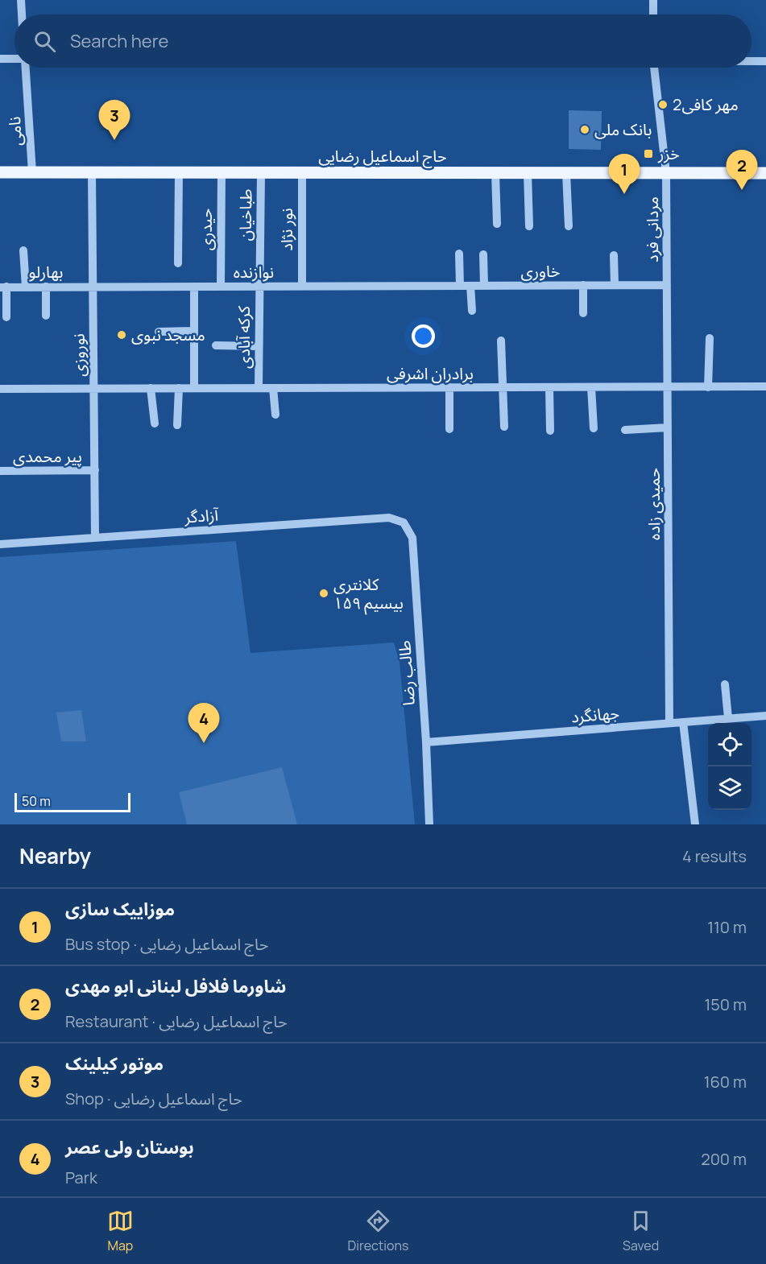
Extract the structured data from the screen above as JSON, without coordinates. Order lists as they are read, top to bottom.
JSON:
{
  "streets": {
    "main road": ["حاج اسماعیل رضایی"],
    "street": [
      "نامی",
      "طباخیان",
      "حیدری",
      "نور نژاد",
      "مردانی فرد",
      "خاوری",
      "بهارلو",
      "نوازنده",
      "کرکه آبادی",
      "نوروزی",
      "برادران اشرفی",
      "پیر محمدی",
      "حمیدی زاده",
      "آزادگر",
      "طالب رضا",
      "جهانگرد"
    ]
  },
  "crossings": [
    ["نامی", "حاج اسماعیل رضایی"],
    ["حاج اسماعیل رضایی", "طباخیان"],
    ["حاج اسماعیل رضایی", "حیدری"],
    ["حاج اسماعیل رضایی", "نور نژاد"],
    ["حاج اسماعیل رضایی", "مردانی فرد"],
    ["حاج اسماعیل رضایی", "نوروزی"],
    ["طباخیان", "نوازنده"],
    ["طباخیان", "کرکه آبادی"],
    ["حیدری", "نوازنده"],
    ["نور نژاد", "نوازنده"],
    ["مردانی فرد", "خاوری"],
    ["مردانی فرد", "حمیدی زاده"],
    ["خاوری", "نوازنده"],
    ["خاوری", "حمیدی زاده"],
    ["بهارلو", "نوازنده"],
    ["بهارلو", "نوروزی"],
    ["نوازنده", "کرکه آبادی"],
    ["نوازنده", "نوروزی"],
    ["کرکه آبادی", "برادران اشرفی"],
    ["نوروزی", "برادران اشرفی"],
    ["نوروزی", "پیر محمدی"],
    ["نوروزی", "آزادگر"],
    ["برادران اشرفی", "حمیدی زاده"],
    ["حمیدی زاده", "جهانگرد"],
    ["آزادگر", "طالب رضا"],
    ["طالب رضا", "جهانگرد"]
  ],
  "places": {
    "other": [
      "2مهر کافی",
      "بانک ملی",
      "مسجد نبوی",
      "کلانتری ۱۵۹ بیسیم"
    ],
    "transit": ["خزر"]
  },
  "scale_bar": "50 m",
  "page": {
    "search": "Search here",
    "pins": [
      "3",
      "2",
      "1",
      "4"
    ],
    "scale": "50 m",
    "heading": ["Nearby", "4 results"],
    "list": [
      {
        "mark": "1",
        "name": "موزاییک سازی",
        "note": "Bus stop · حاج اسماعیل رضایی",
        "value": "110 m"
      },
      {
        "mark": "2",
        "name": "شاورما فلافل لبنانی ابو مهدی",
        "note": "Restaurant · حاج اسماعیل رضایی",
        "value": "150 m"
      },
      {
        "mark": "3",
        "name": "موتور کیلینک",
        "note": "Shop · حاج اسماعیل رضایی",
        "value": "160 m"
      },
      {
        "mark": "4",
        "name": "بوستان ولی عصر",
        "note": "Park",
        "value": "200 m"
      }
    ],
    "nav": ["Map", "Directions", "Saved"]
  }
}
